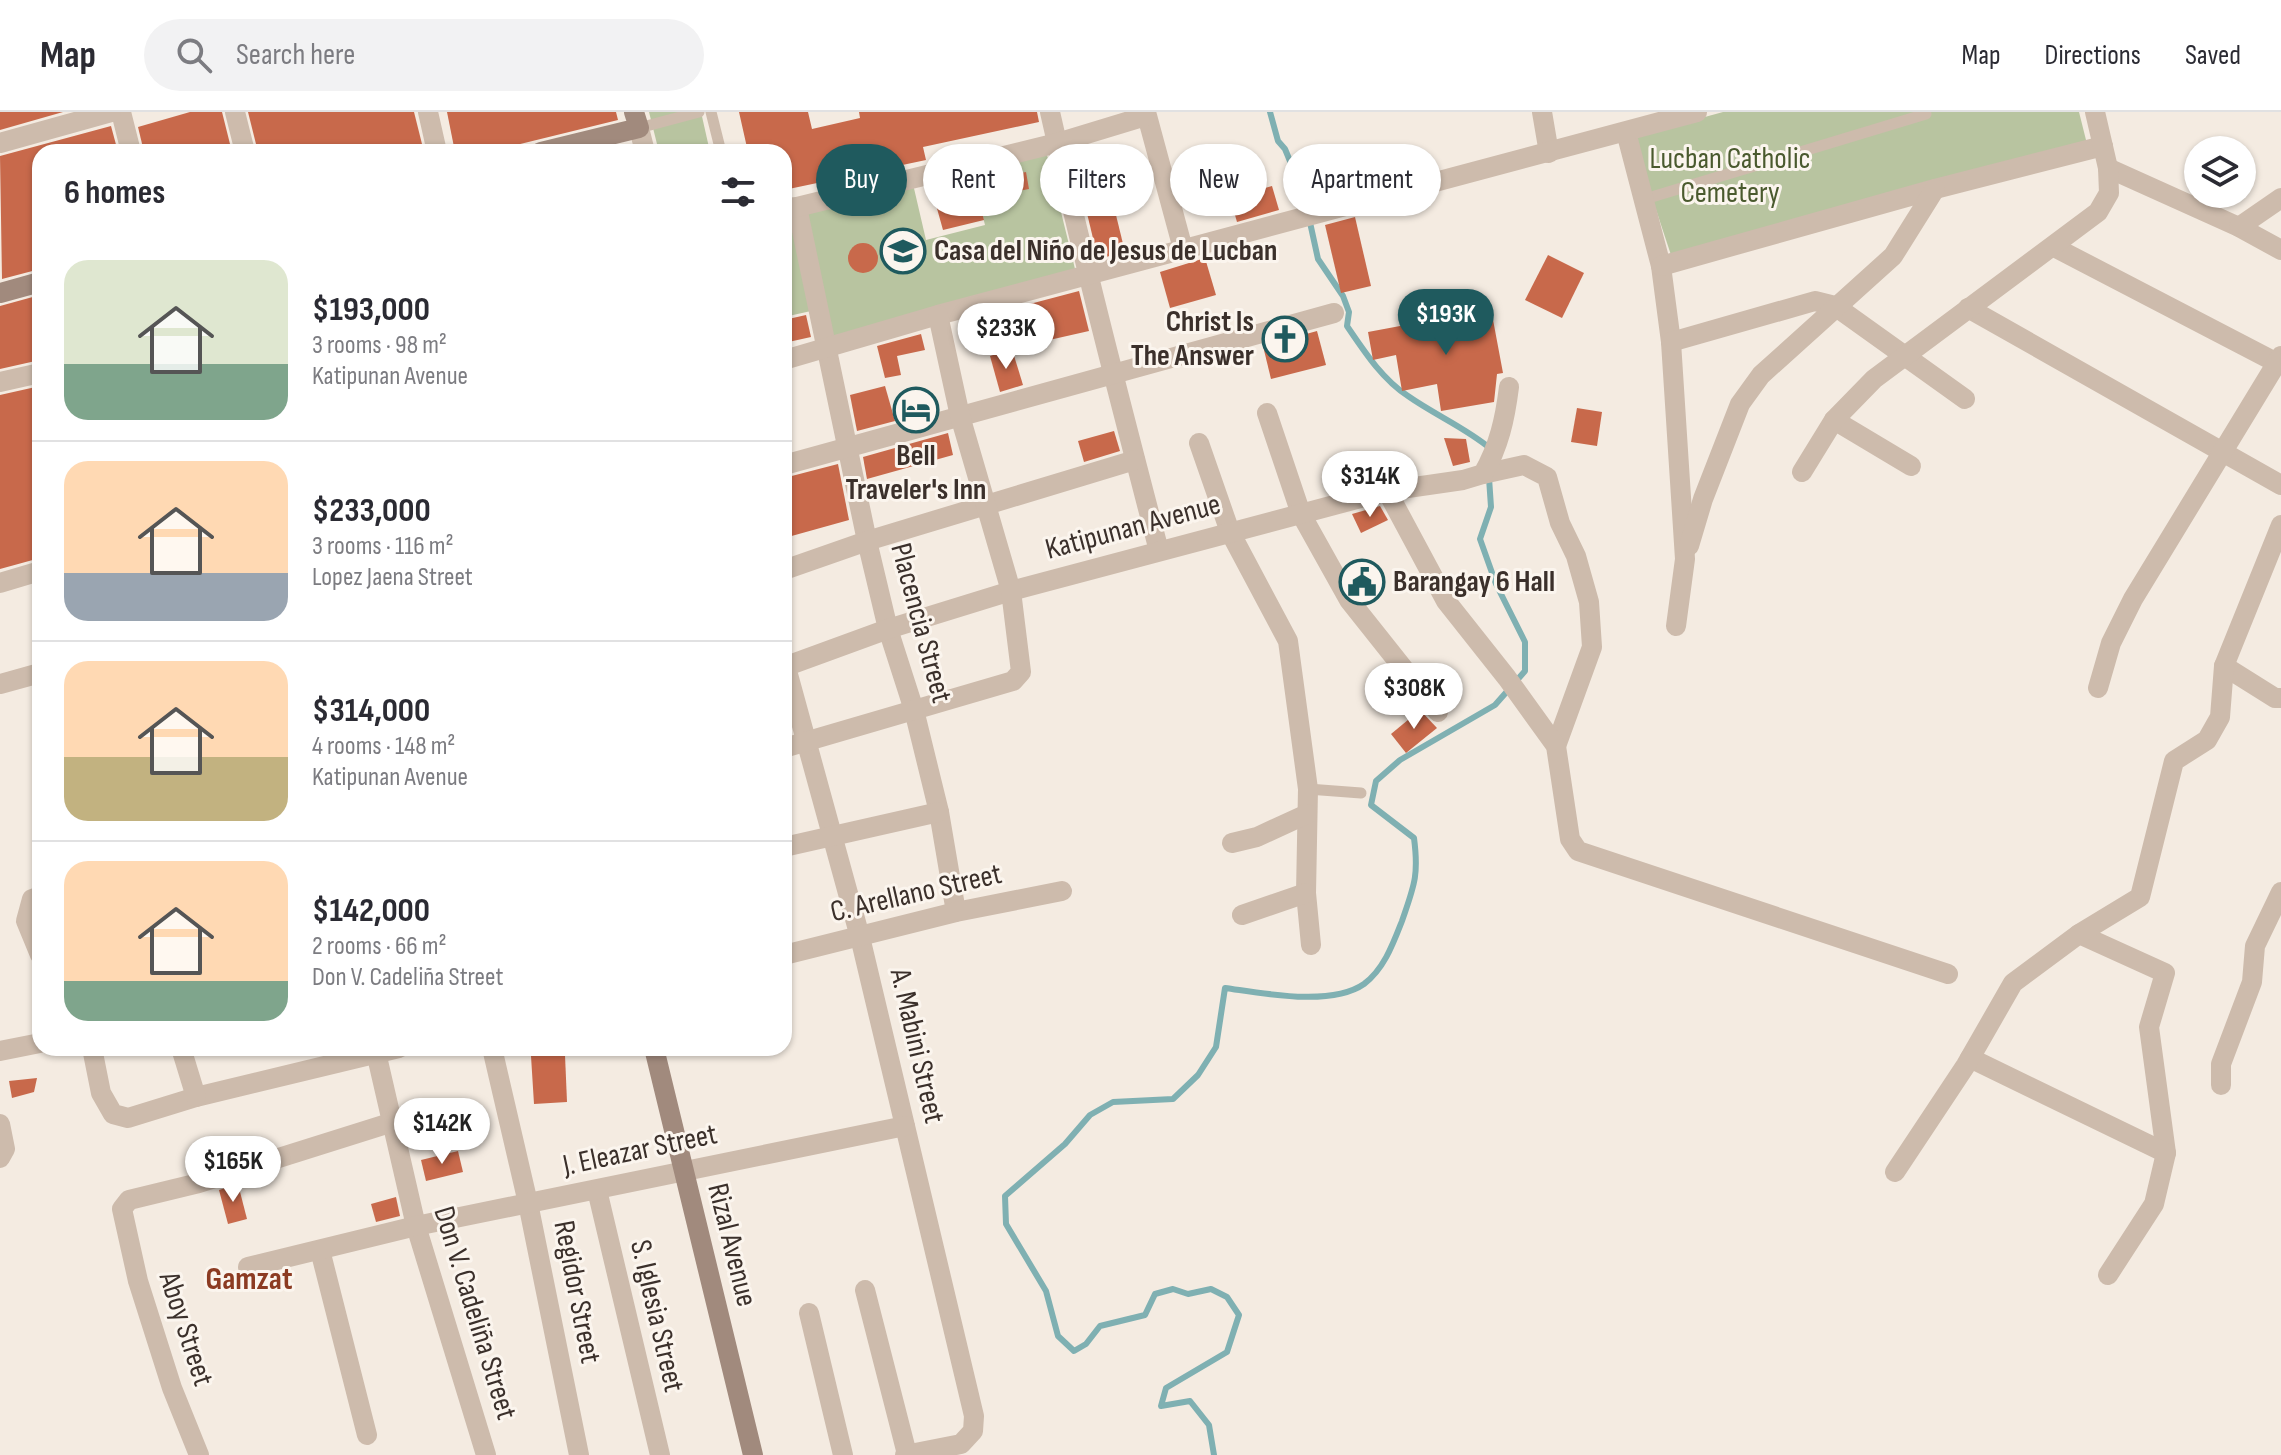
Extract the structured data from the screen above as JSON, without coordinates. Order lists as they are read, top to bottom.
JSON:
{
  "streets": {
    "main road": ["Rizal Avenue"],
    "street": [
      "Katipunan Avenue",
      "Placencia Street",
      "C. Arellano Street",
      "A. Mabini Street",
      "J. Eleazar Street",
      "Regidor Street",
      "Don V. Cadeliña Street",
      "S. Iglesia Street",
      "Aboy Street"
    ]
  },
  "crossings": [
    ["Katipunan Avenue", "Placencia Street"],
    ["Placencia Street", "C. Arellano Street"],
    ["C. Arellano Street", "A. Mabini Street"],
    ["A. Mabini Street", "J. Eleazar Street"],
    ["J. Eleazar Street", "Rizal Avenue"],
    ["J. Eleazar Street", "Regidor Street"],
    ["J. Eleazar Street", "Don V. Cadeliña Street"],
    ["J. Eleazar Street", "S. Iglesia Street"],
    ["Don V. Cadeliña Street", "Aboy Street"]
  ],
  "districts": ["Gamzat"],
  "parks": ["Lucban Catholic Cemetery"],
  "places": {
    "school or university": ["Casa del Niño de Jesus de Lucban"],
    "church": ["Christ Is The Answer"],
    "hotel": ["Bell Traveler's Inn"],
    "public building": ["Barangay 6 Hall"]
  },
  "page": {
    "header": "Map",
    "search": "Search here",
    "nav": ["Map", "Directions", "Saved"],
    "chip": [
      "Buy",
      "Rent",
      "Filters",
      "New",
      "Apartment"
    ],
    "heading": "6 homes",
    "list": [
      {
        "name": "$193,000",
        "note": "3 rooms · 98 m² · Katipunan Avenue"
      },
      {
        "name": "$233,000",
        "note": "3 rooms · 116 m² · Lopez Jaena Street"
      },
      {
        "name": "$314,000",
        "note": "4 rooms · 148 m² · Katipunan Avenue"
      },
      {
        "name": "$142,000",
        "note": "2 rooms · 66 m² · Don V. Cadeliña Street"
      }
    ],
    "price": [
      "$193K",
      "$233K",
      "$314K",
      "$308K",
      "$142K",
      "$165K"
    ]
  }
}
